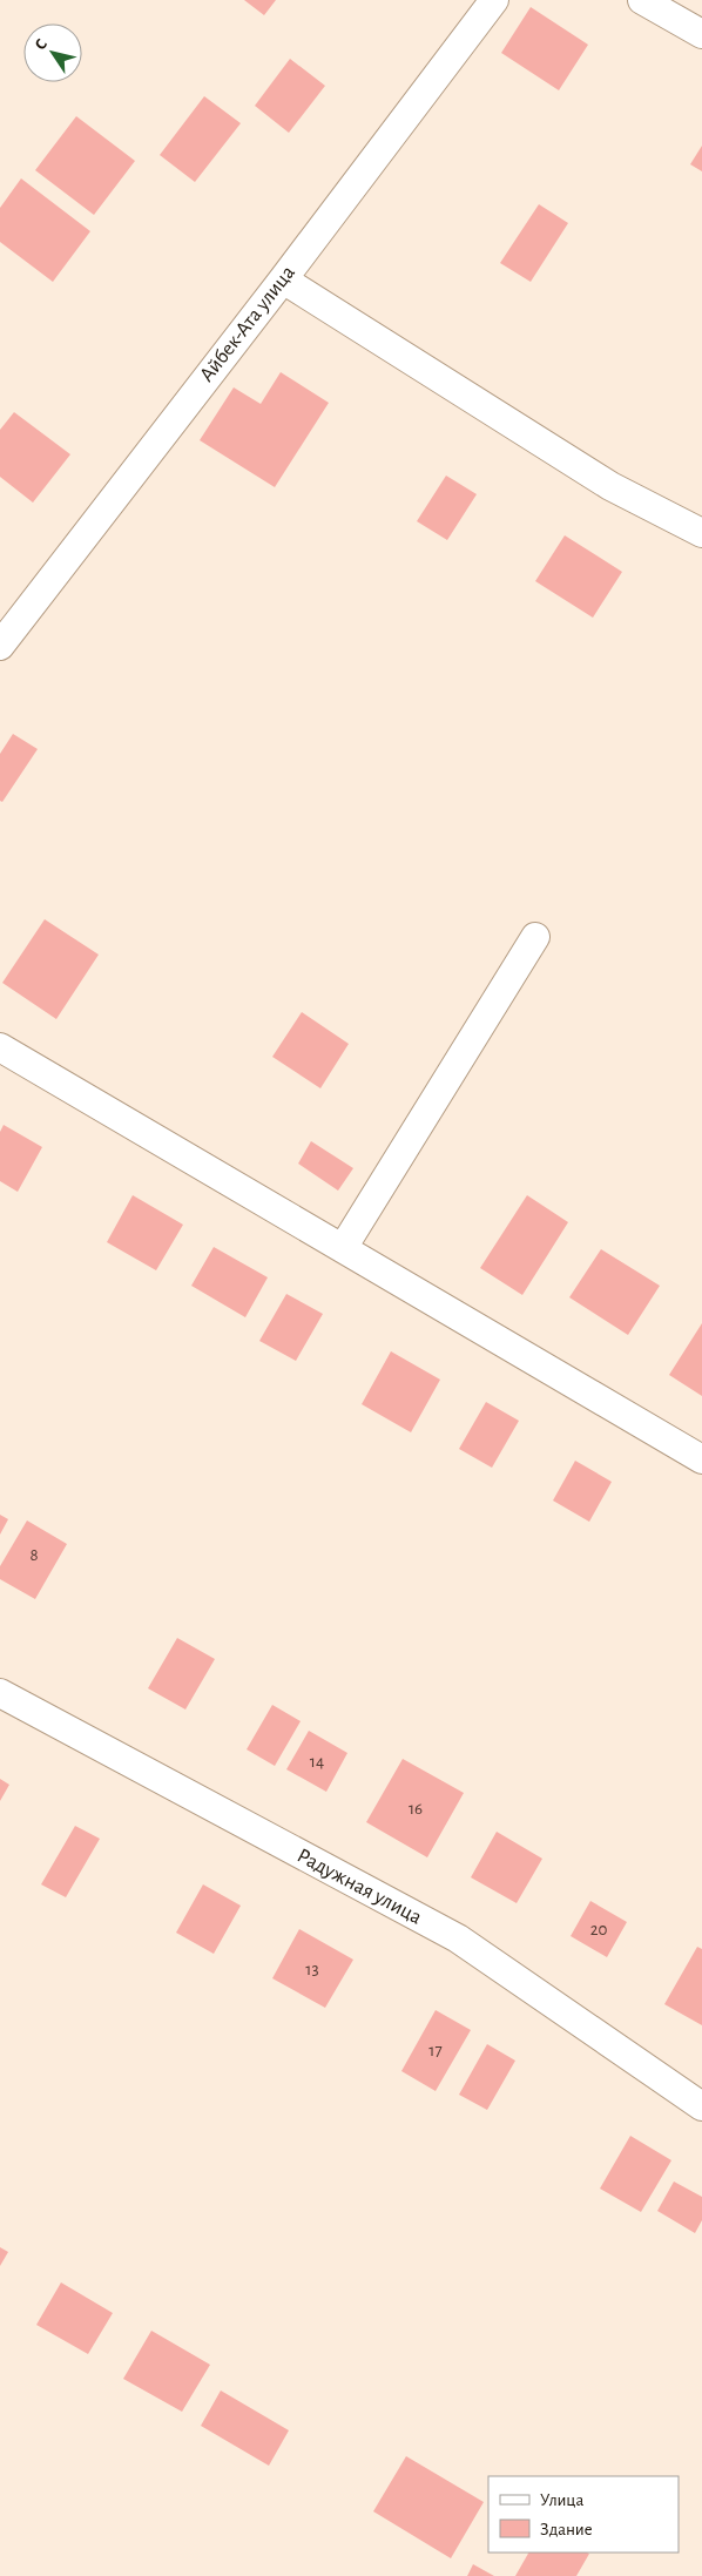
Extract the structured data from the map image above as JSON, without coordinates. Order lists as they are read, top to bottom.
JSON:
{
  "streets": {
    "street": ["Айбек-Ата улица", "Радужная улица"]
  },
  "house_numbers": [
    "8",
    "14",
    "16",
    "20",
    "13",
    "17"
  ],
  "legend": ["Улица", "Здание"],
  "north": "top left"
}
